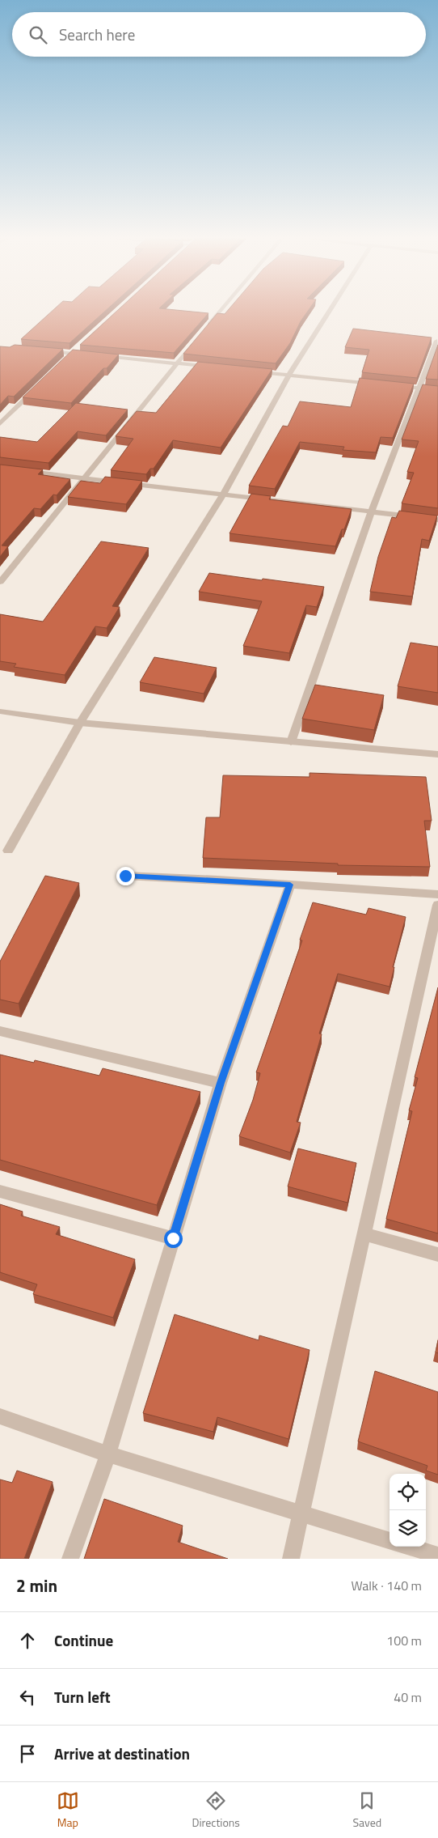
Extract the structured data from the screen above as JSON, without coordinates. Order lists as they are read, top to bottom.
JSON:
{
  "page": {
    "search": "Search here",
    "heading": ["2 min", "Walk · 140 m"],
    "list": [
      ["Continue", "100 m"],
      ["Turn left", "40 m"],
      "Arrive at destination"
    ],
    "nav": ["Map", "Directions", "Saved"]
  }
}
